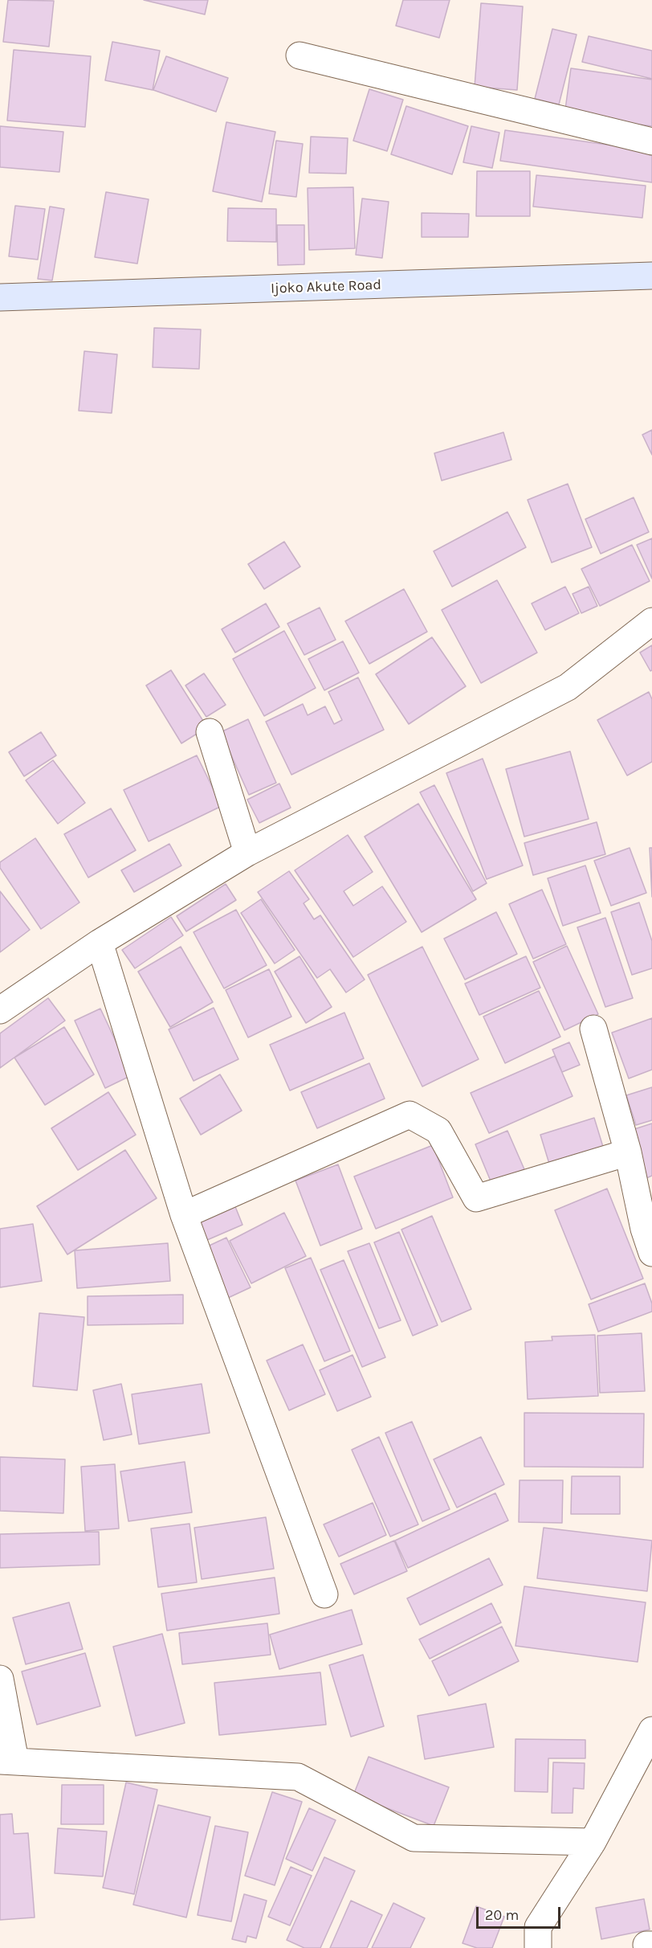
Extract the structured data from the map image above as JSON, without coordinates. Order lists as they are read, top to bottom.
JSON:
{
  "streets": {
    "main road": ["Ijoko Akute Road"]
  },
  "scale_bar": "20 m"
}
